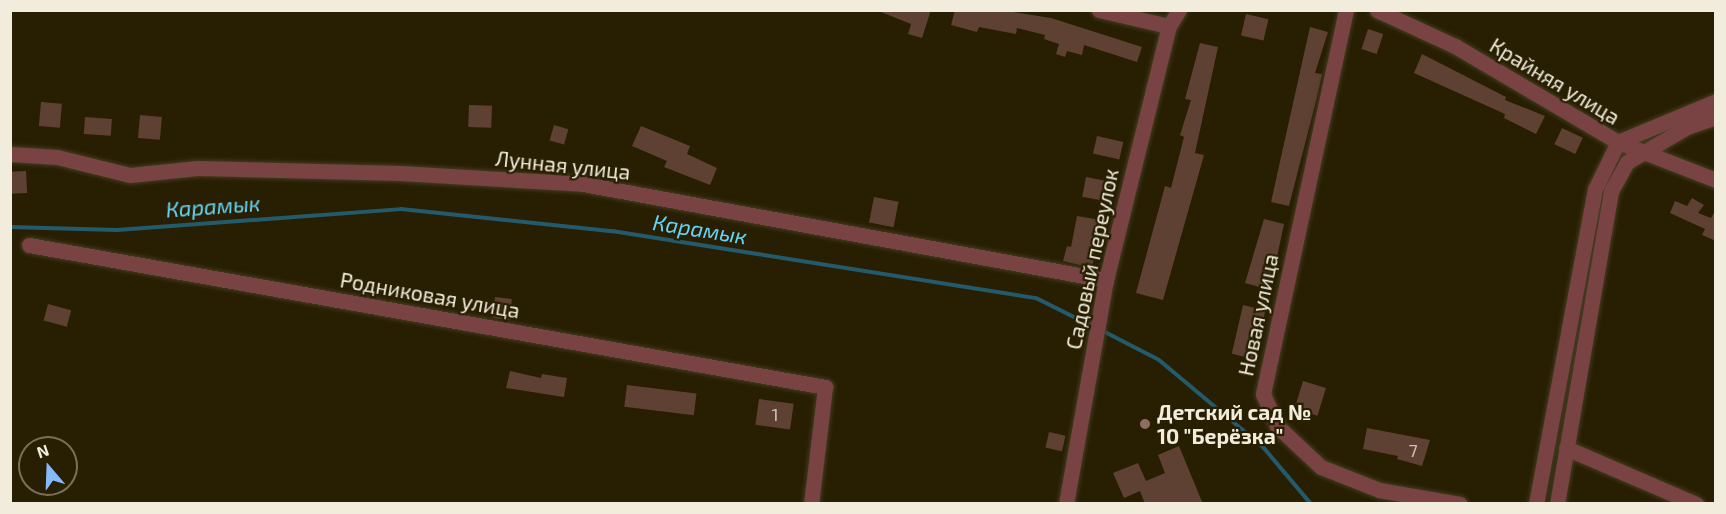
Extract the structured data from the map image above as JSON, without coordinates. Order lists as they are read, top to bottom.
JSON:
{
  "streets": {
    "street": [
      "Крайняя улица",
      "Лунная улица",
      "Садовый переулок",
      "Родниковая улица",
      "Новая улица"
    ]
  },
  "crossings": [
    ["Лунная улица", "Садовый переулок"]
  ],
  "water": ["Карамык"],
  "places": ["Детский сад № 10 \"Берёзка\""],
  "house_numbers": ["1", "7"],
  "north": "top"
}
